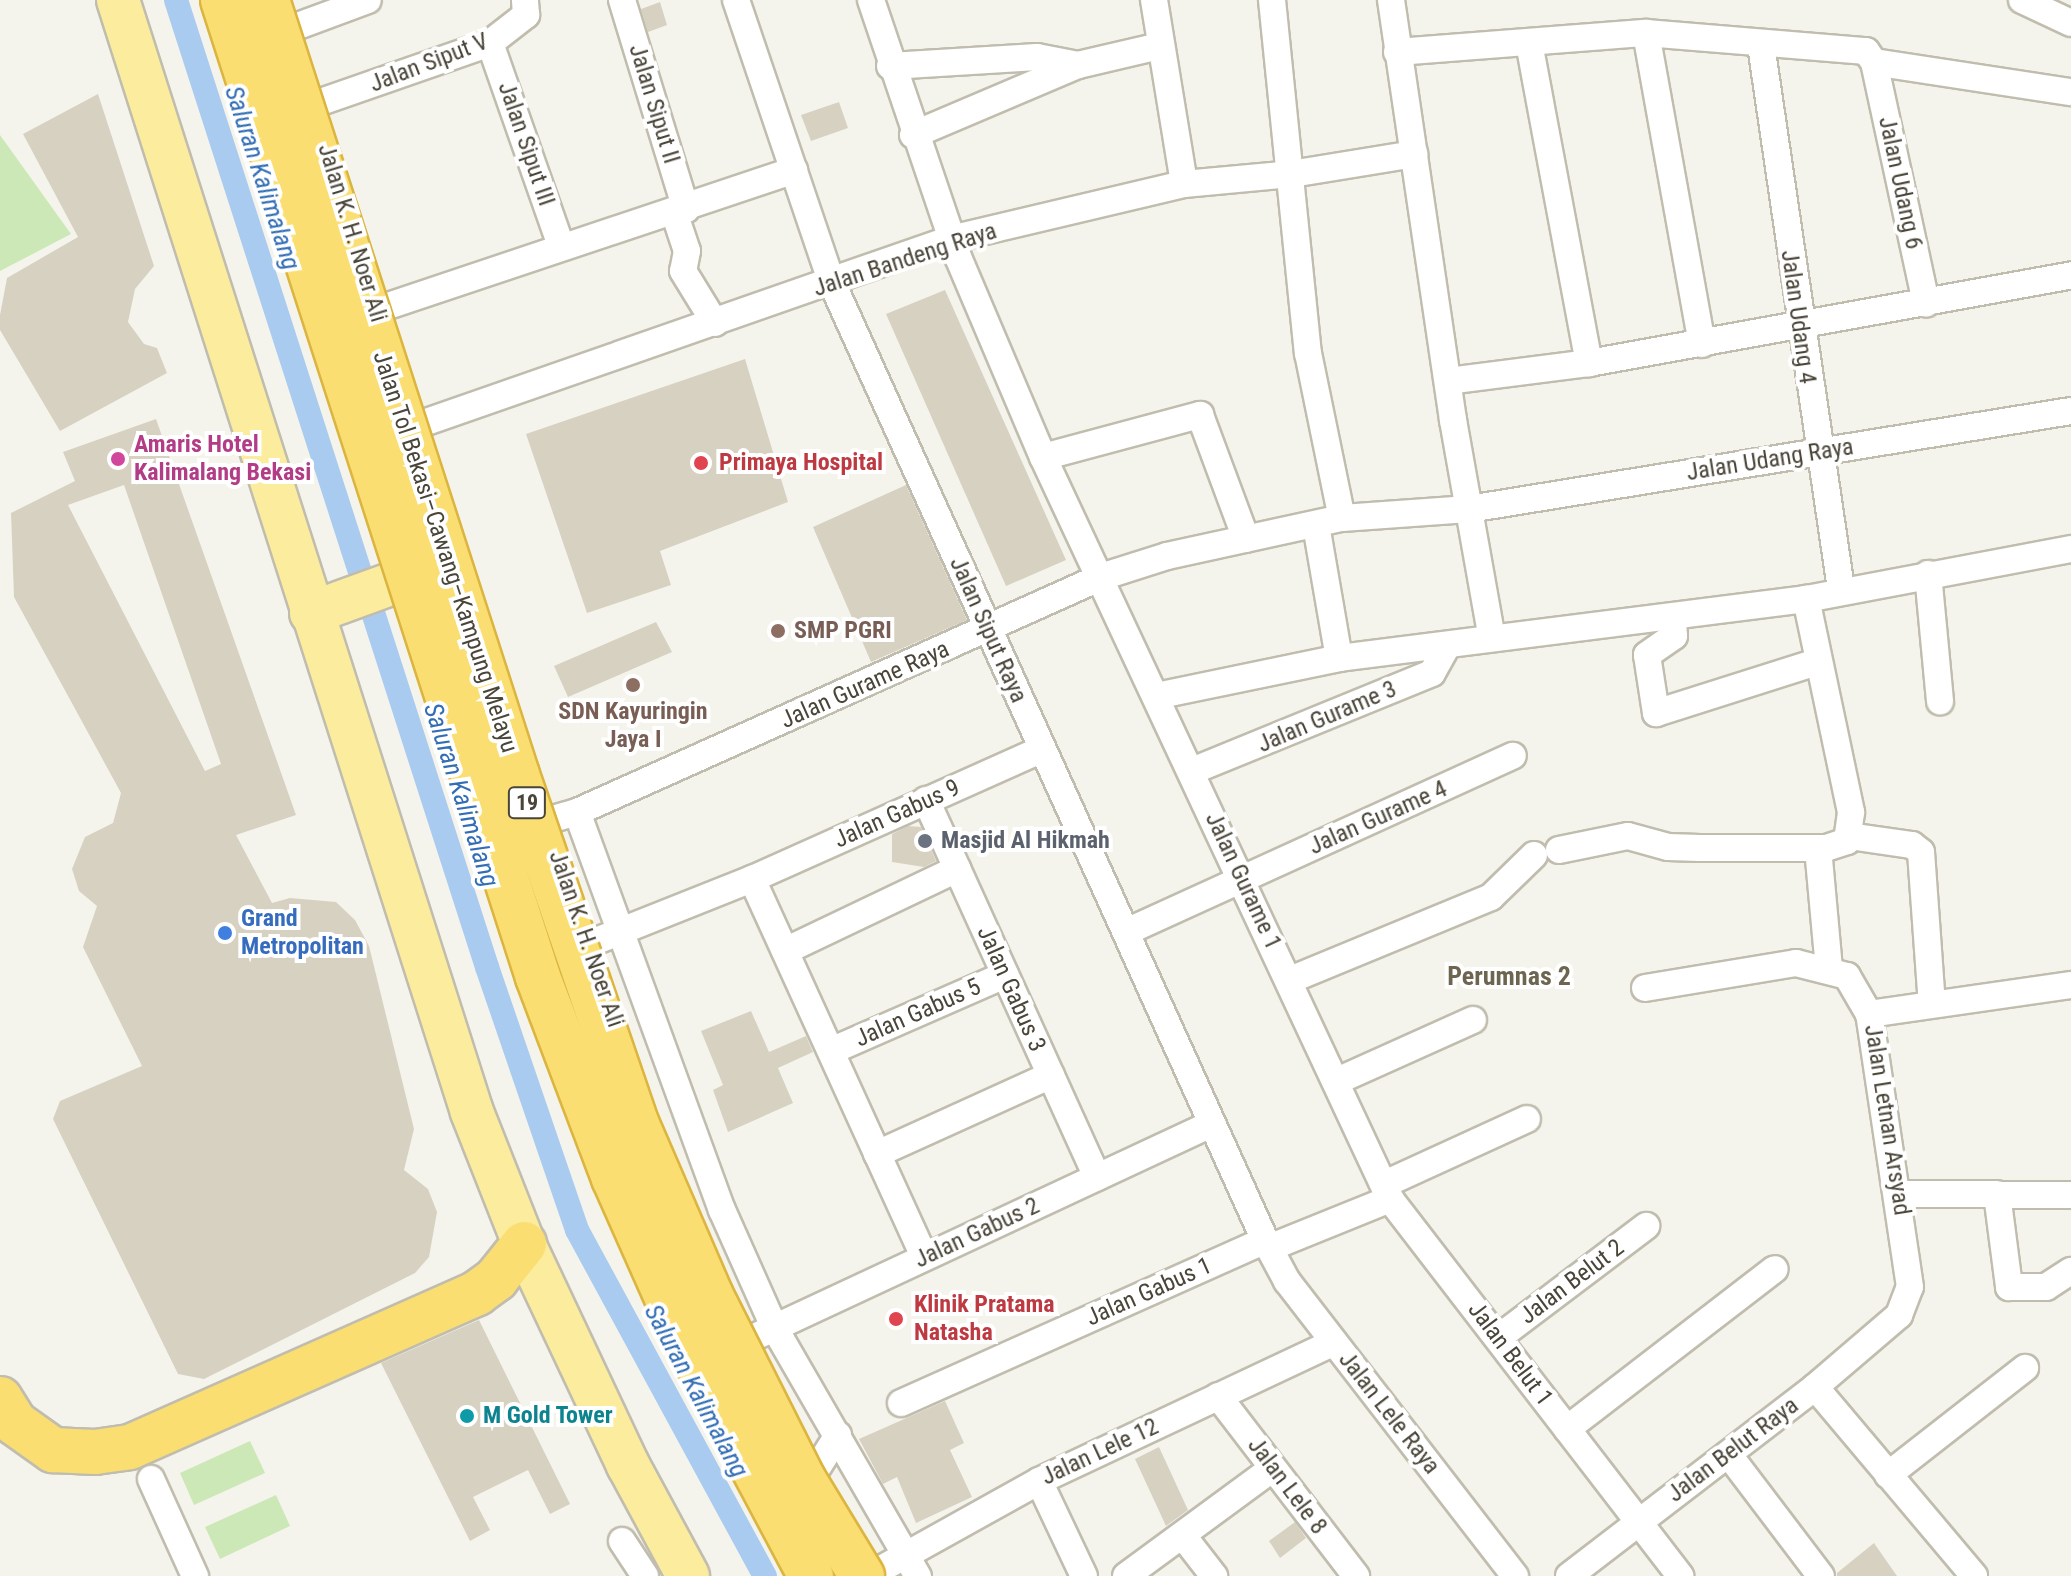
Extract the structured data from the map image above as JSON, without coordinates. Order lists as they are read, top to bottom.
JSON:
{
  "streets": {
    "highway": ["Jalan Tol Bekasi–Cawang–Kampung Melayu", "19"],
    "main road": ["Jalan K. H. Noer Ali"],
    "street": [
      "Jalan Siput V",
      "Jalan Siput II",
      "Jalan Siput III",
      "Jalan Udang 6",
      "Jalan Bandeng Raya",
      "Jalan Udang 4",
      "Jalan Udang Raya",
      "Jalan Siput Raya",
      "Jalan Gurame Raya",
      "Jalan Gurame 3",
      "Jalan Gabus 9",
      "Jalan Gurame 4",
      "Jalan Gurame 1",
      "Jalan Gabus 3",
      "Jalan Gabus 5",
      "Jalan Letnan Arsyad",
      "Jalan Gabus 2",
      "Jalan Belut 2",
      "Jalan Gabus 1",
      "Jalan Belut 1",
      "Jalan Lele Raya",
      "Jalan Belut Raya",
      "Jalan Lele 12",
      "Jalan Lele 8"
    ]
  },
  "crossings": [
    ["Jalan Siput V", "Jalan Siput III"],
    ["Jalan Siput V", "Jalan K. H. Noer Ali"],
    ["Jalan Siput II", "Jalan Bandeng Raya"],
    ["Jalan K. H. Noer Ali", "Jalan Bandeng Raya"],
    ["Jalan K. H. Noer Ali", "Jalan Tol Bekasi–Cawang–Kampung Melayu"],
    ["Jalan K. H. Noer Ali", "Jalan Gurame Raya"],
    ["Jalan K. H. Noer Ali", "Jalan Gabus 9"],
    ["Jalan K. H. Noer Ali", "Jalan Gabus 2"],
    ["Jalan K. H. Noer Ali", "Jalan Lele 12"],
    ["Jalan Bandeng Raya", "Jalan Siput Raya"],
    ["Jalan Bandeng Raya", "Jalan Gurame 1"],
    ["Jalan Udang 4", "Jalan Udang Raya"],
    ["Jalan Udang Raya", "Jalan Gurame Raya"],
    ["Jalan Tol Bekasi–Cawang–Kampung Melayu", "Jalan Lele 12"],
    ["Jalan Siput Raya", "Jalan Gurame Raya"],
    ["Jalan Siput Raya", "Jalan Gabus 9"],
    ["Jalan Siput Raya", "Jalan Gurame 4"],
    ["Jalan Siput Raya", "Jalan Gabus 2"],
    ["Jalan Siput Raya", "Jalan Gabus 1"],
    ["Jalan Siput Raya", "Jalan Lele Raya"],
    ["Jalan Gurame Raya", "Jalan Gurame 1"],
    ["Jalan Gurame 3", "Jalan Gurame 1"],
    ["Jalan Gabus 9", "Jalan Gabus 3"],
    ["Jalan Gurame 4", "Jalan Gurame 1"],
    ["Jalan Gurame 1", "Jalan Gabus 1"],
    ["Jalan Gurame 1", "Jalan Belut 1"],
    ["Jalan Gabus 3", "Jalan Gabus 5"],
    ["Jalan Gabus 3", "Jalan Gabus 2"],
    ["Jalan Letnan Arsyad", "Jalan Belut Raya"],
    ["Jalan Belut 2", "Jalan Belut 1"],
    ["Jalan Gabus 1", "Jalan Belut 1"],
    ["Jalan Gabus 1", "Jalan Lele Raya"],
    ["Jalan Belut 1", "Jalan Belut Raya"],
    ["Jalan Lele Raya", "Jalan Lele 12"],
    ["Jalan Lele 12", "Jalan Lele 8"]
  ],
  "districts": ["Perumnas 2"],
  "water": ["Saluran Kalimalang"],
  "places": [
    "Amaris Hotel Kalimalang Bekasi",
    "Primaya Hospital",
    "SMP PGRI",
    "SDN Kayuringin Jaya I",
    "Masjid Al Hikmah",
    "Grand Metropolitan",
    "Klinik Pratama Natasha",
    "M Gold Tower"
  ]
}
